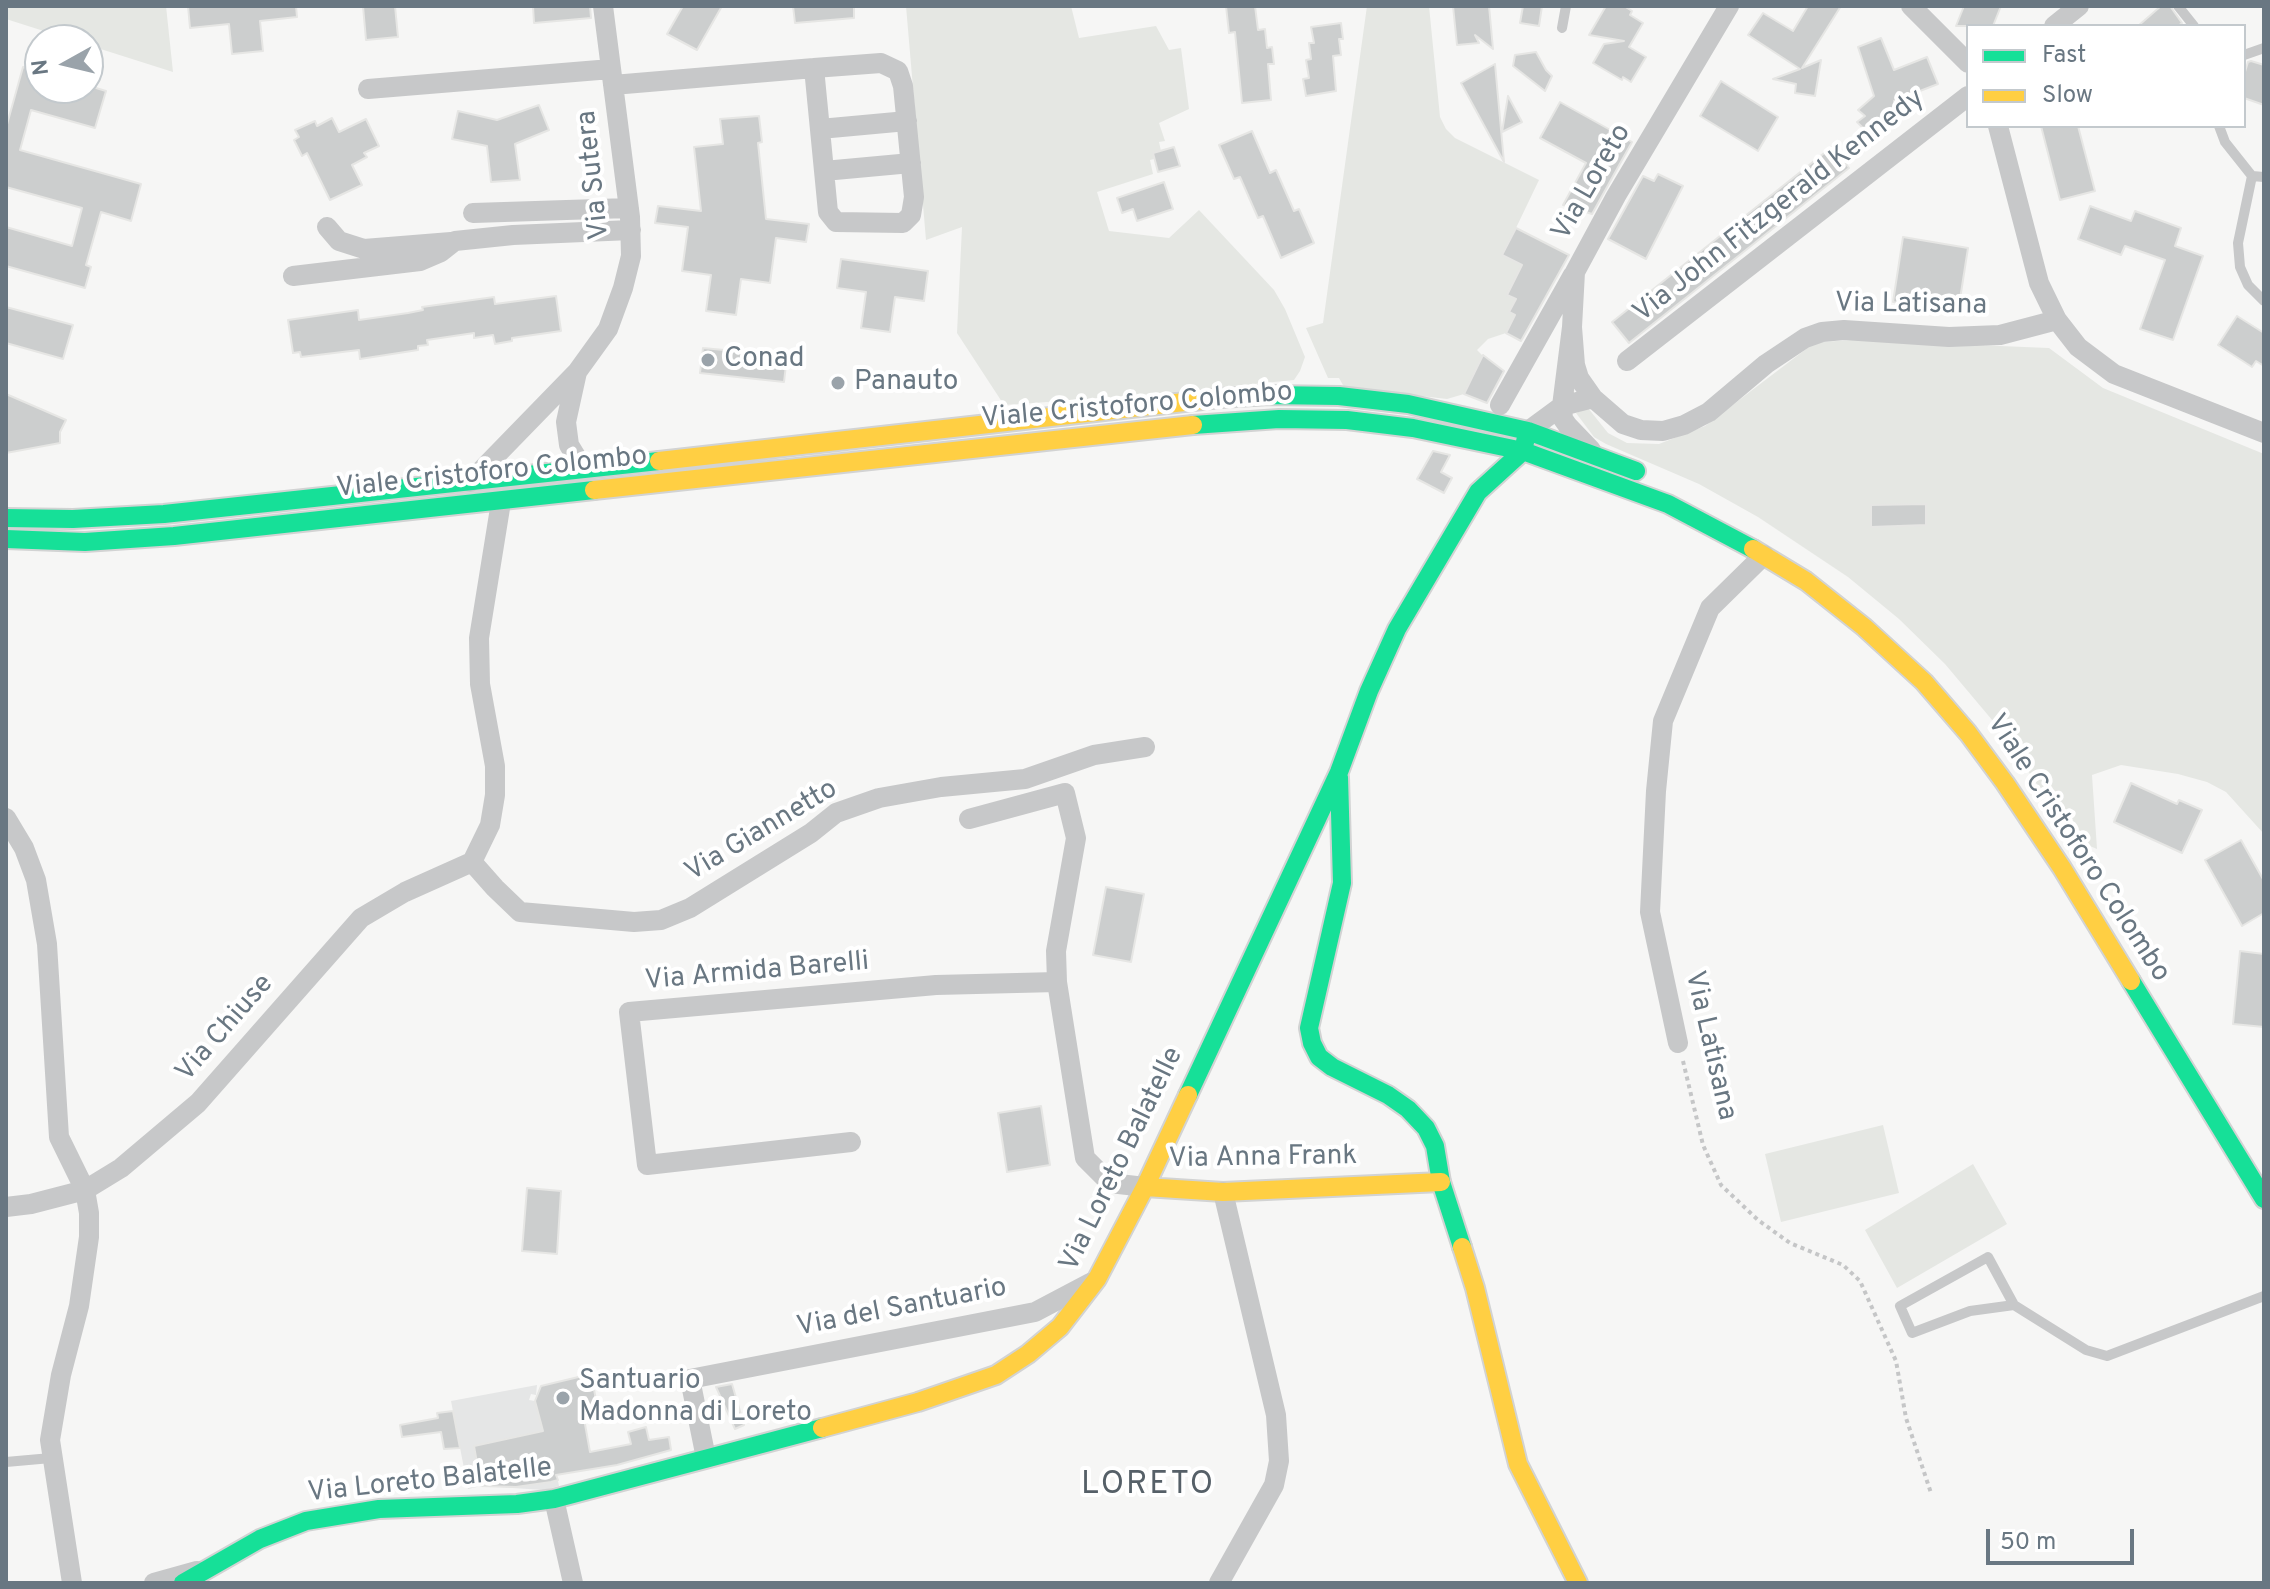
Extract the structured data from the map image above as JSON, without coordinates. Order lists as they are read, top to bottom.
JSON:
{
  "streets": {
    "main road": ["Viale Cristoforo Colombo", "Via Anna Frank", "Via Loreto Balatelle"],
    "street": [
      "Via Sutera",
      "Via Loreto",
      "Via John Fitzgerald Kennedy",
      "Via Latisana",
      "Via Giannetto",
      "Via Armida Barelli",
      "Via Chiuse",
      "Via del Santuario"
    ]
  },
  "crossings": [
    ["Via Loreto", "Via Latisana"],
    ["Via Latisana", "Viale Cristoforo Colombo"],
    ["Viale Cristoforo Colombo", "Via Loreto Balatelle"],
    ["Via Giannetto", "Via Chiuse"],
    ["Via Giannetto", "Via Anna Frank"],
    ["Via Armida Barelli", "Via Anna Frank"],
    ["Via Anna Frank", "Via Loreto Balatelle"],
    ["Via Loreto Balatelle", "Via del Santuario"]
  ],
  "districts": ["LORETO"],
  "places": ["Conad", "Panauto", "Santuario Madonna di Loreto"],
  "legend": ["Fast", "Slow"],
  "scale_bar": "50 m",
  "north": "left"
}
